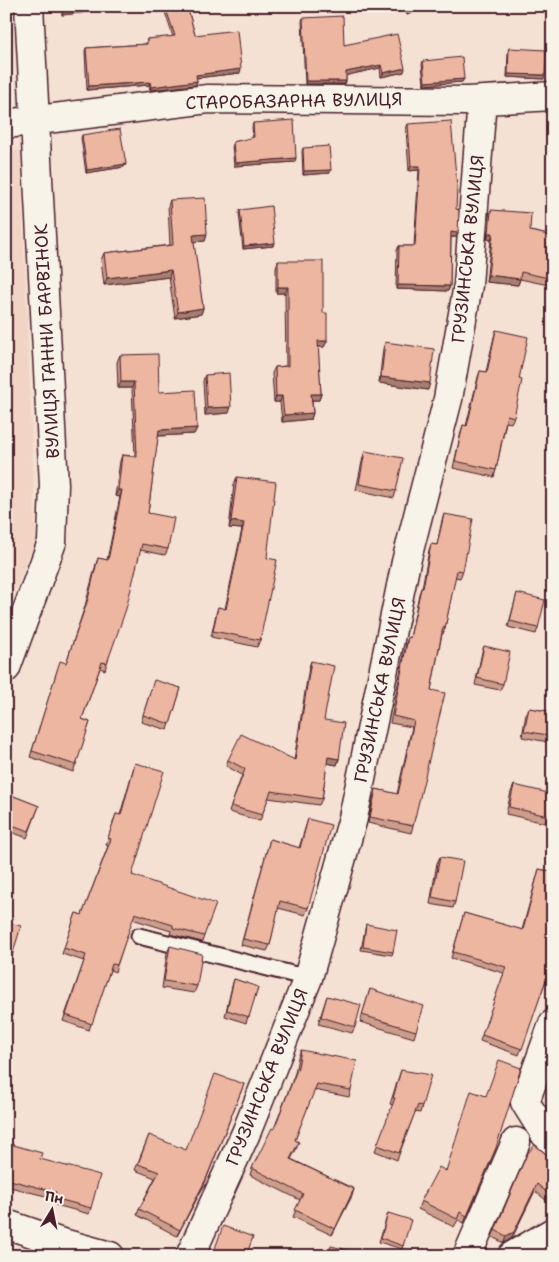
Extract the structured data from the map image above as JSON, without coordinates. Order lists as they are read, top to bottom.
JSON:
{
  "streets": {
    "street": ["СТАРОБАЗАРНА ВУЛИЦЯ", "ГРУЗИНСЬКА ВУЛИЦЯ", "ВУЛИЦЯ ГАННИ БАРВІНОК"]
  },
  "crossings": [
    ["СТАРОБАЗАРНА ВУЛИЦЯ", "ГРУЗИНСЬКА ВУЛИЦЯ"],
    ["СТАРОБАЗАРНА ВУЛИЦЯ", "ВУЛИЦЯ ГАННИ БАРВІНОК"]
  ],
  "north": "top"
}
